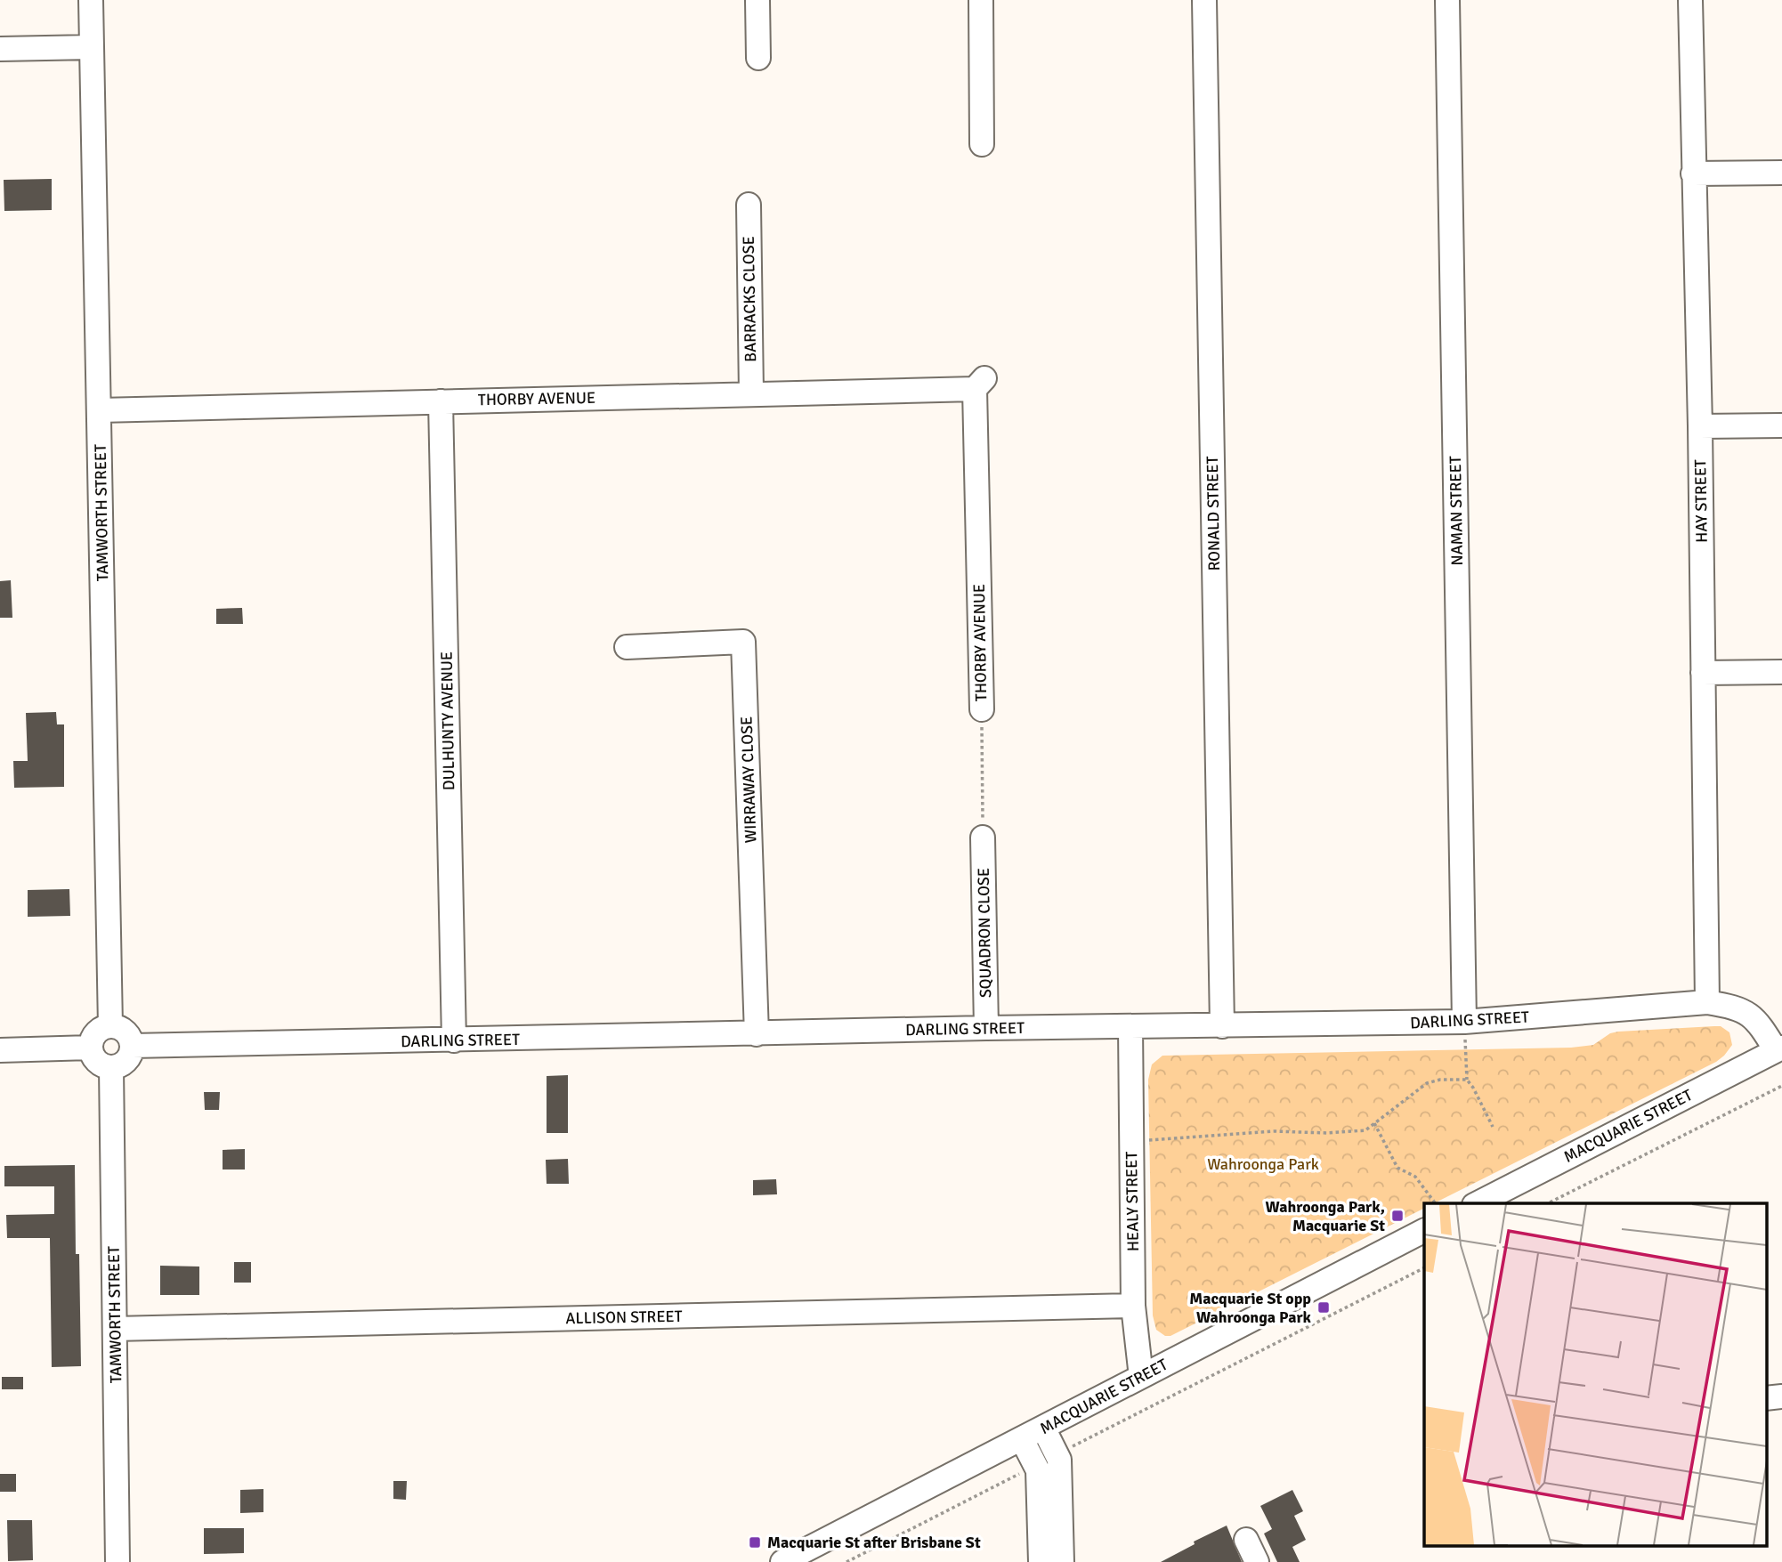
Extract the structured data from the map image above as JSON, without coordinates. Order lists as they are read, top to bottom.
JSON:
{
  "streets": {
    "street": [
      "BARRACKS CLOSE",
      "THORBY AVENUE",
      "HAY STREET",
      "NAMAN STREET",
      "TAMWORTH STREET",
      "RONALD STREET",
      "DULHUNTY AVENUE",
      "WIRRAWAY CLOSE",
      "SQUADRON CLOSE",
      "DARLING STREET",
      "MACQUARIE STREET",
      "HEALY STREET",
      "ALLISON STREET"
    ]
  },
  "crossings": [
    ["BARRACKS CLOSE", "THORBY AVENUE"],
    ["THORBY AVENUE", "TAMWORTH STREET"],
    ["THORBY AVENUE", "DULHUNTY AVENUE"],
    ["HAY STREET", "DARLING STREET"],
    ["NAMAN STREET", "DARLING STREET"],
    ["TAMWORTH STREET", "DARLING STREET"],
    ["TAMWORTH STREET", "ALLISON STREET"],
    ["RONALD STREET", "DARLING STREET"],
    ["DULHUNTY AVENUE", "DARLING STREET"],
    ["WIRRAWAY CLOSE", "DARLING STREET"],
    ["SQUADRON CLOSE", "DARLING STREET"],
    ["DARLING STREET", "MACQUARIE STREET"],
    ["DARLING STREET", "HEALY STREET"],
    ["MACQUARIE STREET", "HEALY STREET"],
    ["HEALY STREET", "ALLISON STREET"]
  ],
  "parks": ["Wahroonga Park"],
  "places": {
    "transit": ["Wahroonga Park, Macquarie St", "Macquarie St opp Wahroonga Park", "Macquarie St after Brisbane St"]
  }
}
